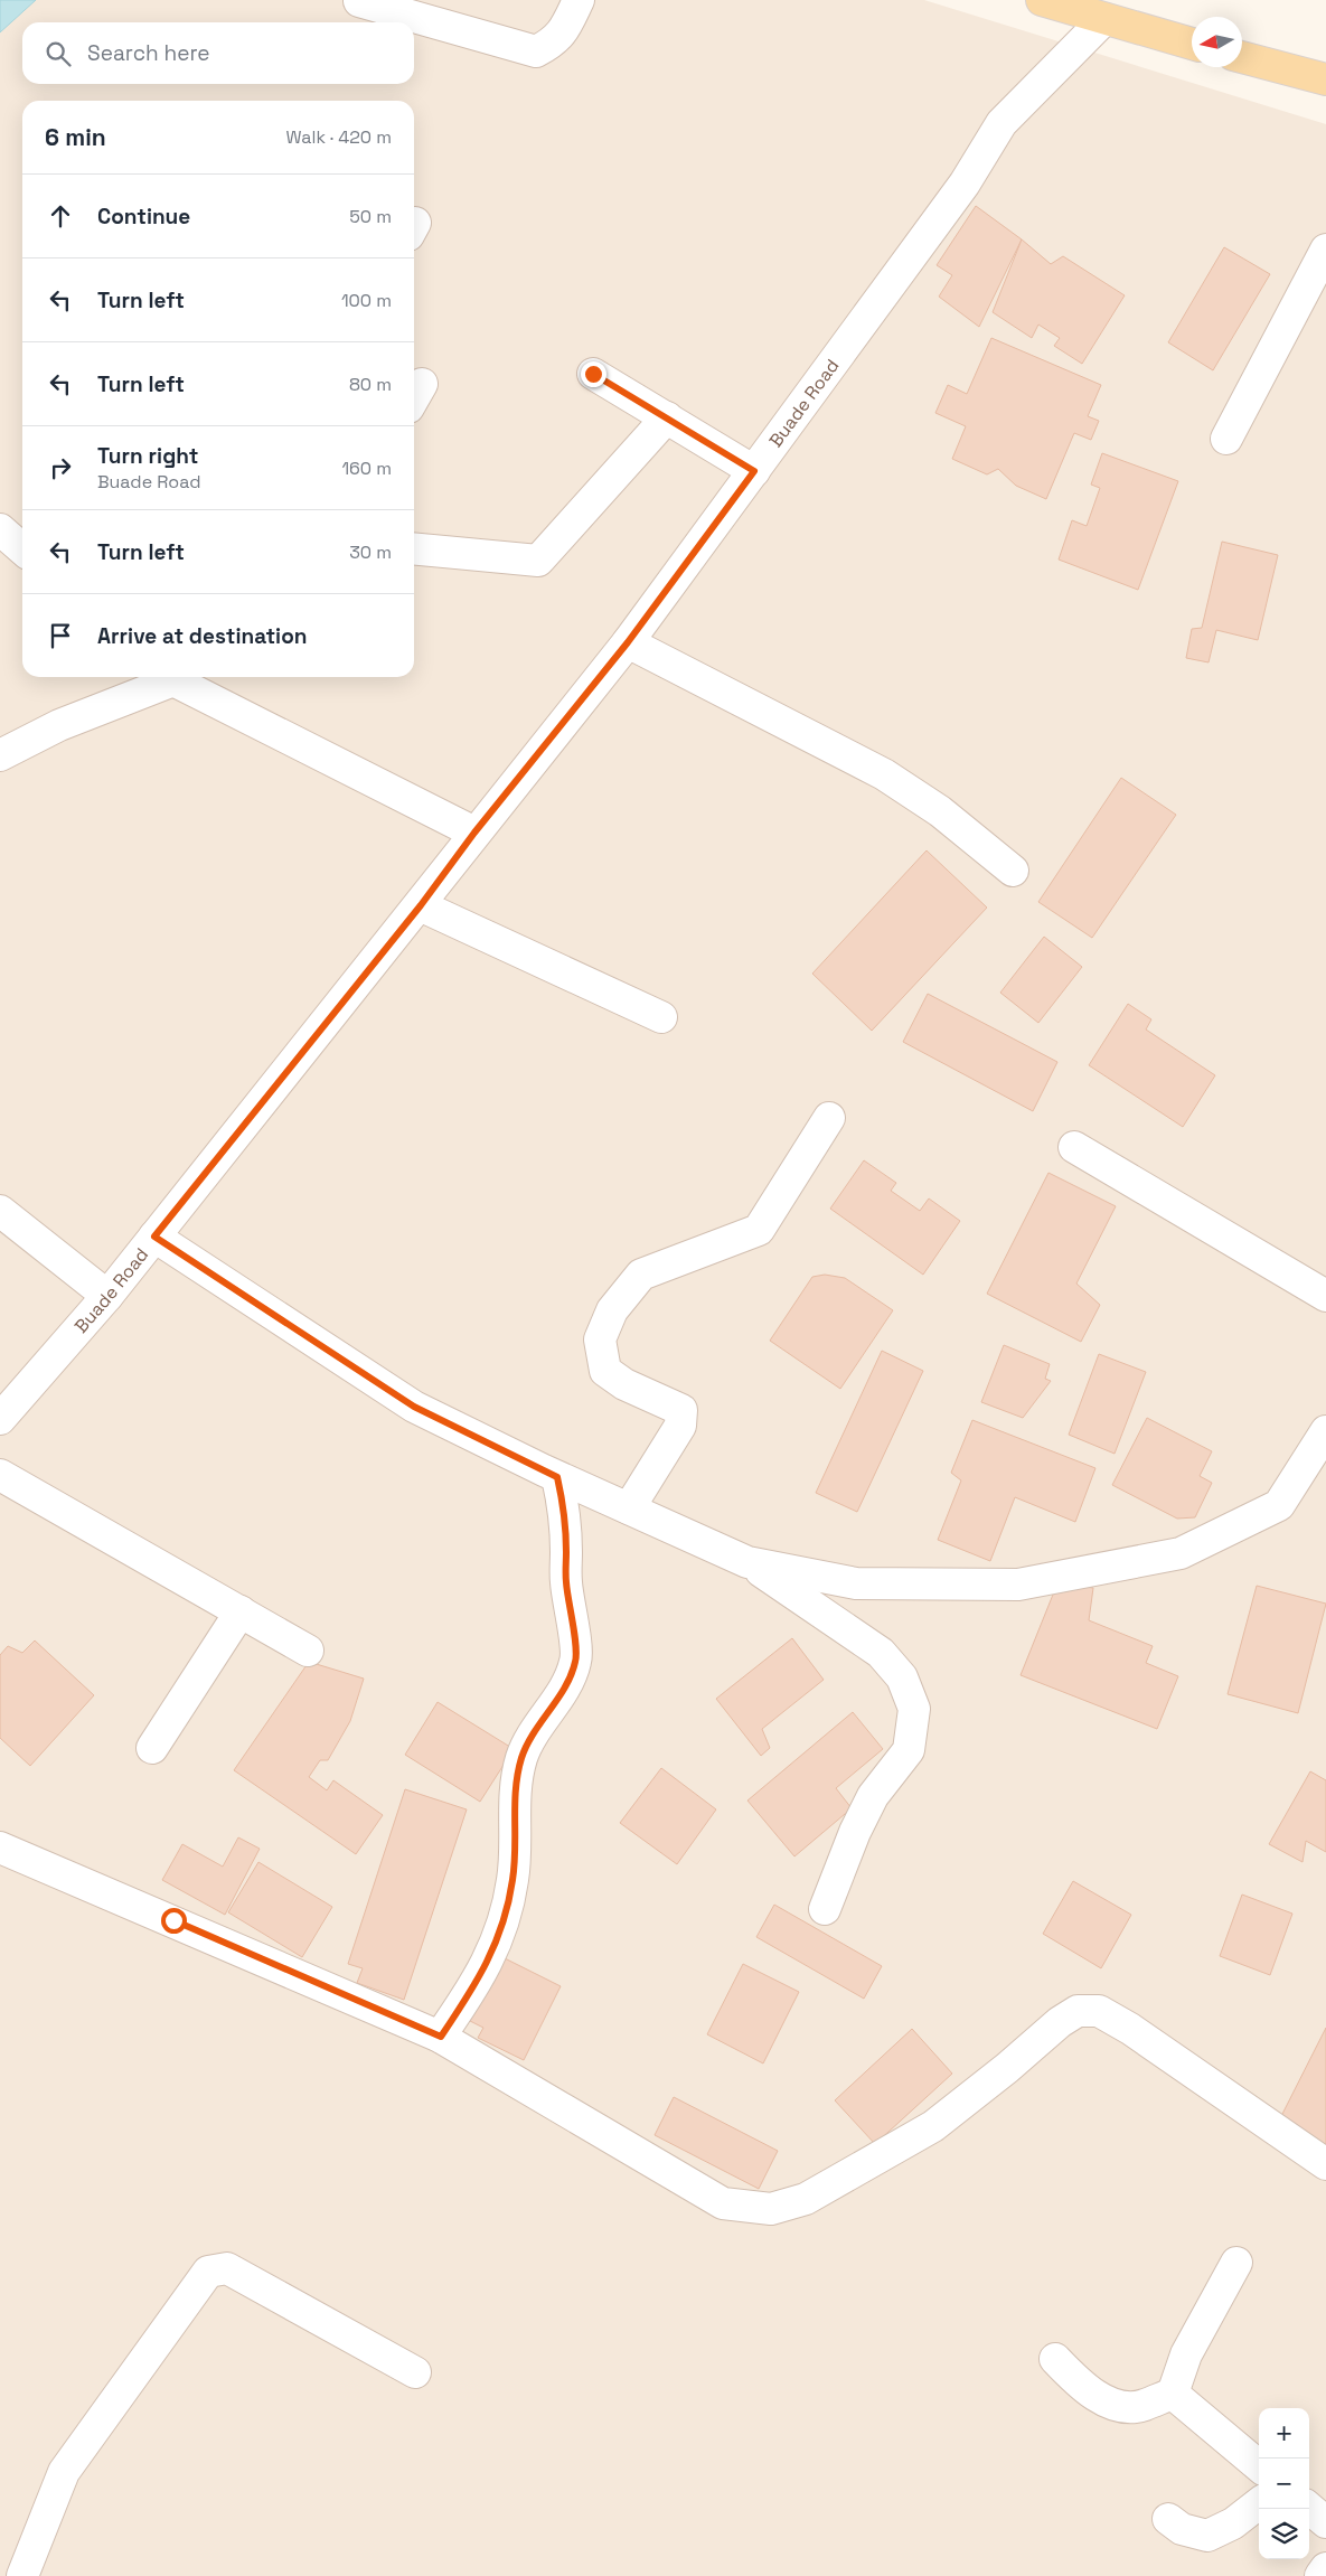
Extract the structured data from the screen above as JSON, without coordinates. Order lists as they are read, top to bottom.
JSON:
{
  "streets": {
    "street": ["Buade Road"]
  },
  "north": "left",
  "page": {
    "search": "Search here",
    "heading": ["6 min", "Walk · 420 m"],
    "list": [
      ["Continue", "50 m"],
      ["Turn left", "100 m"],
      ["Turn left", "80 m"],
      ["Turn right", "Buade Road", "160 m"],
      ["Turn left", "30 m"],
      "Arrive at destination"
    ],
    "map_buttons": ["+", "−"]
  }
}
